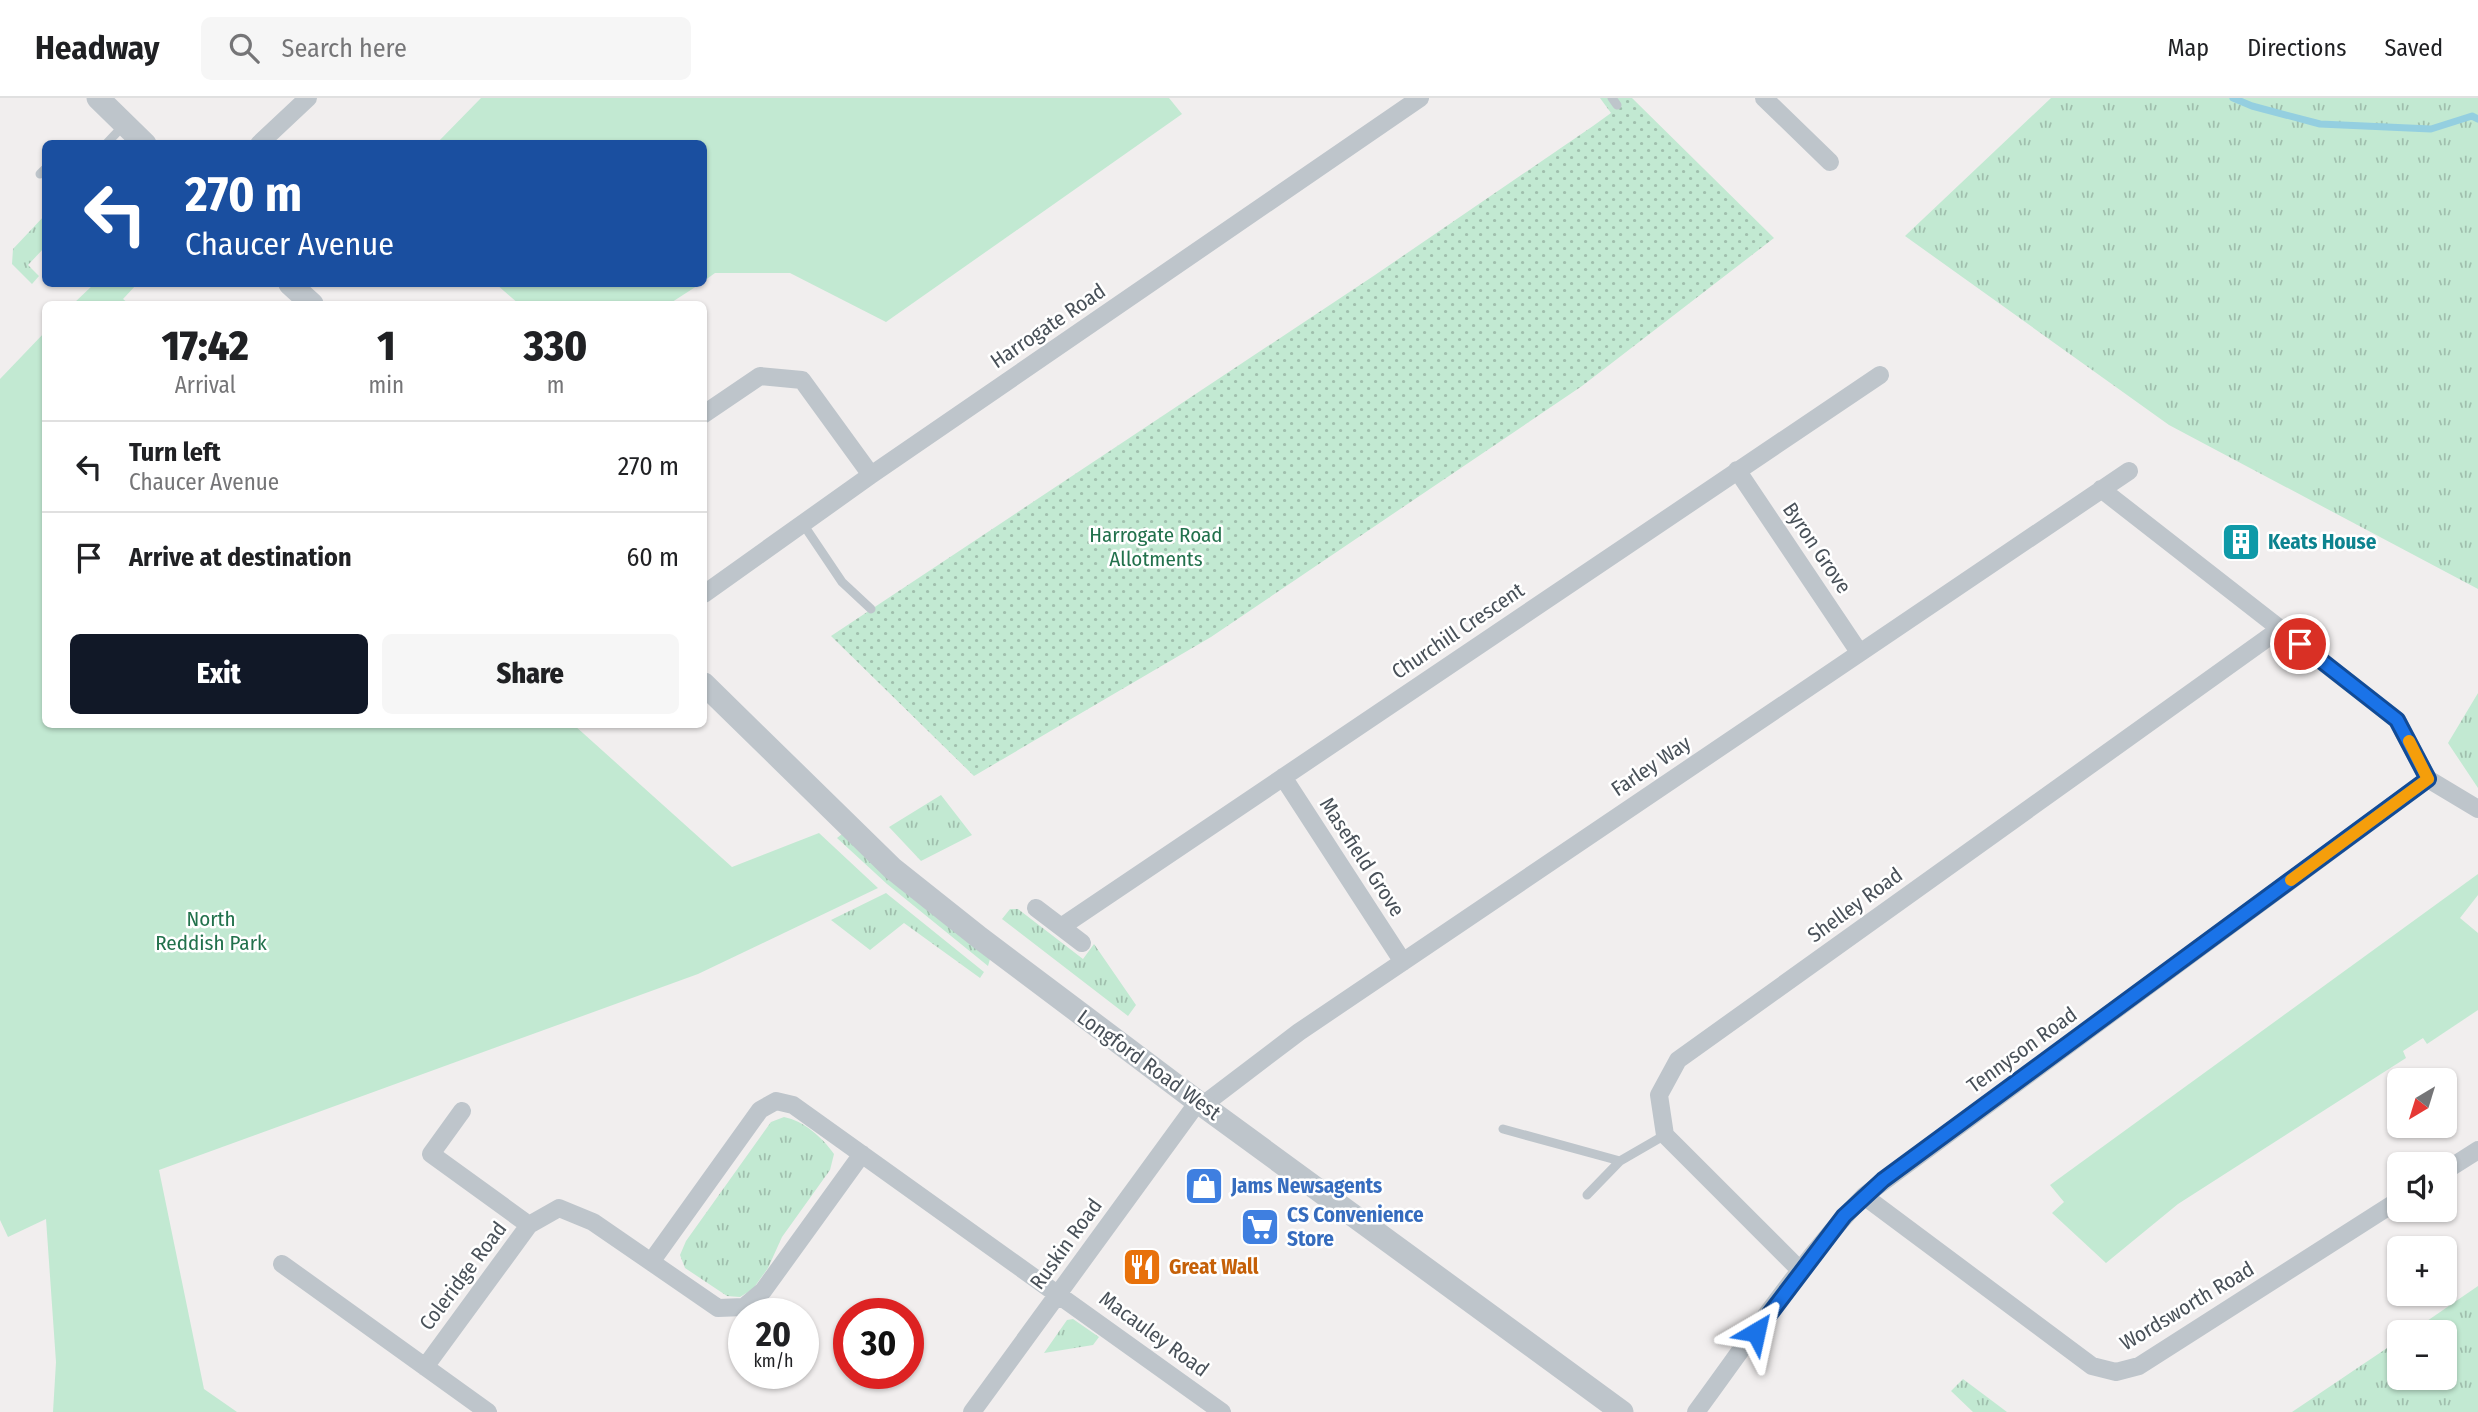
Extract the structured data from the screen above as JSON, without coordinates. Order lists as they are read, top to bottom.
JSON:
{
  "streets": {
    "street": [
      "Harrogate Road",
      "Byron Grove",
      "Churchill Crescent",
      "Farley Way",
      "Masefield Grove",
      "Shelley Road",
      "Tennyson Road",
      "Longford Road West",
      "Ruskin Road",
      "Coleridge Road",
      "Wordsworth Road",
      "Macauley Road"
    ]
  },
  "crossings": [
    ["Byron Grove", "Churchill Crescent"],
    ["Byron Grove", "Farley Way"],
    ["Churchill Crescent", "Masefield Grove"],
    ["Farley Way", "Masefield Grove"],
    ["Farley Way", "Longford Road West"],
    ["Farley Way", "Ruskin Road"],
    ["Tennyson Road", "Wordsworth Road"],
    ["Longford Road West", "Ruskin Road"],
    ["Ruskin Road", "Macauley Road"]
  ],
  "parks": ["Harrogate Road Allotments", "North Reddish Park"],
  "places": {
    "building": ["Keats House"],
    "shop": ["Jams Newsagents"],
    "supermarket": ["CS Convenience Store"],
    "restaurant": ["Great Wall"]
  },
  "north": "bottom left",
  "page": {
    "header": "Headway",
    "search": "Search here",
    "nav": ["Map", "Directions", "Saved"],
    "turn": ["270 m", "Chaucer Avenue"],
    "eta": [
      "17:42",
      "Arrival",
      "1",
      "min",
      "330",
      "m"
    ],
    "list": [
      {
        "name": "Turn left",
        "note": "Chaucer Avenue",
        "value": "270 m"
      },
      {
        "name": "Arrive at destination",
        "value": "60 m"
      }
    ],
    "buttons": ["Exit", "Share"],
    "map_buttons": ["+", "−"],
    "speed": "20 km/h",
    "limit": "30"
  }
}
